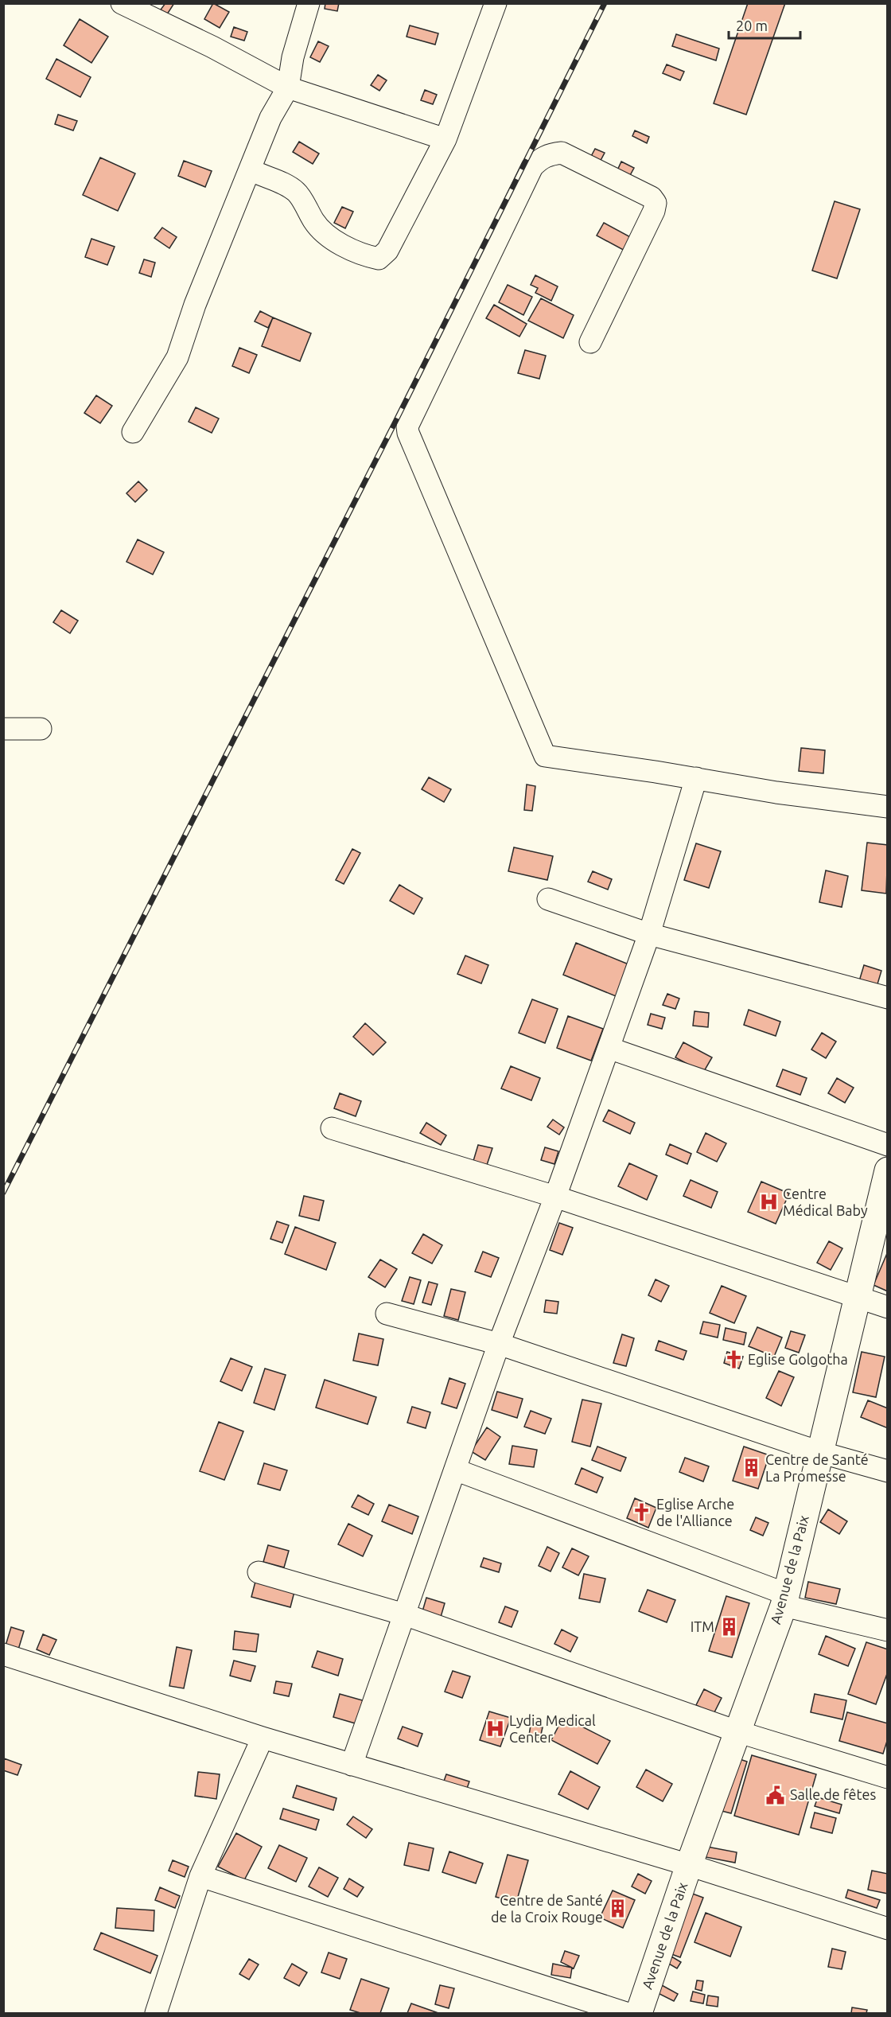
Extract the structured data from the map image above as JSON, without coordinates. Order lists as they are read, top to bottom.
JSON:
{
  "streets": {
    "street": ["Avenue de la Paix"]
  },
  "places": {
    "hospital": ["Centre Médical Baby", "Lydia Medical Center"],
    "church": ["Eglise Golgotha", "Eglise Arche de l'Alliance"],
    "building": ["Centre de Santé La Promesse", "ITM", "Centre de Santé de la Croix Rouge"],
    "public building": ["Salle de fêtes"]
  },
  "scale_bar": "20 m"
}
